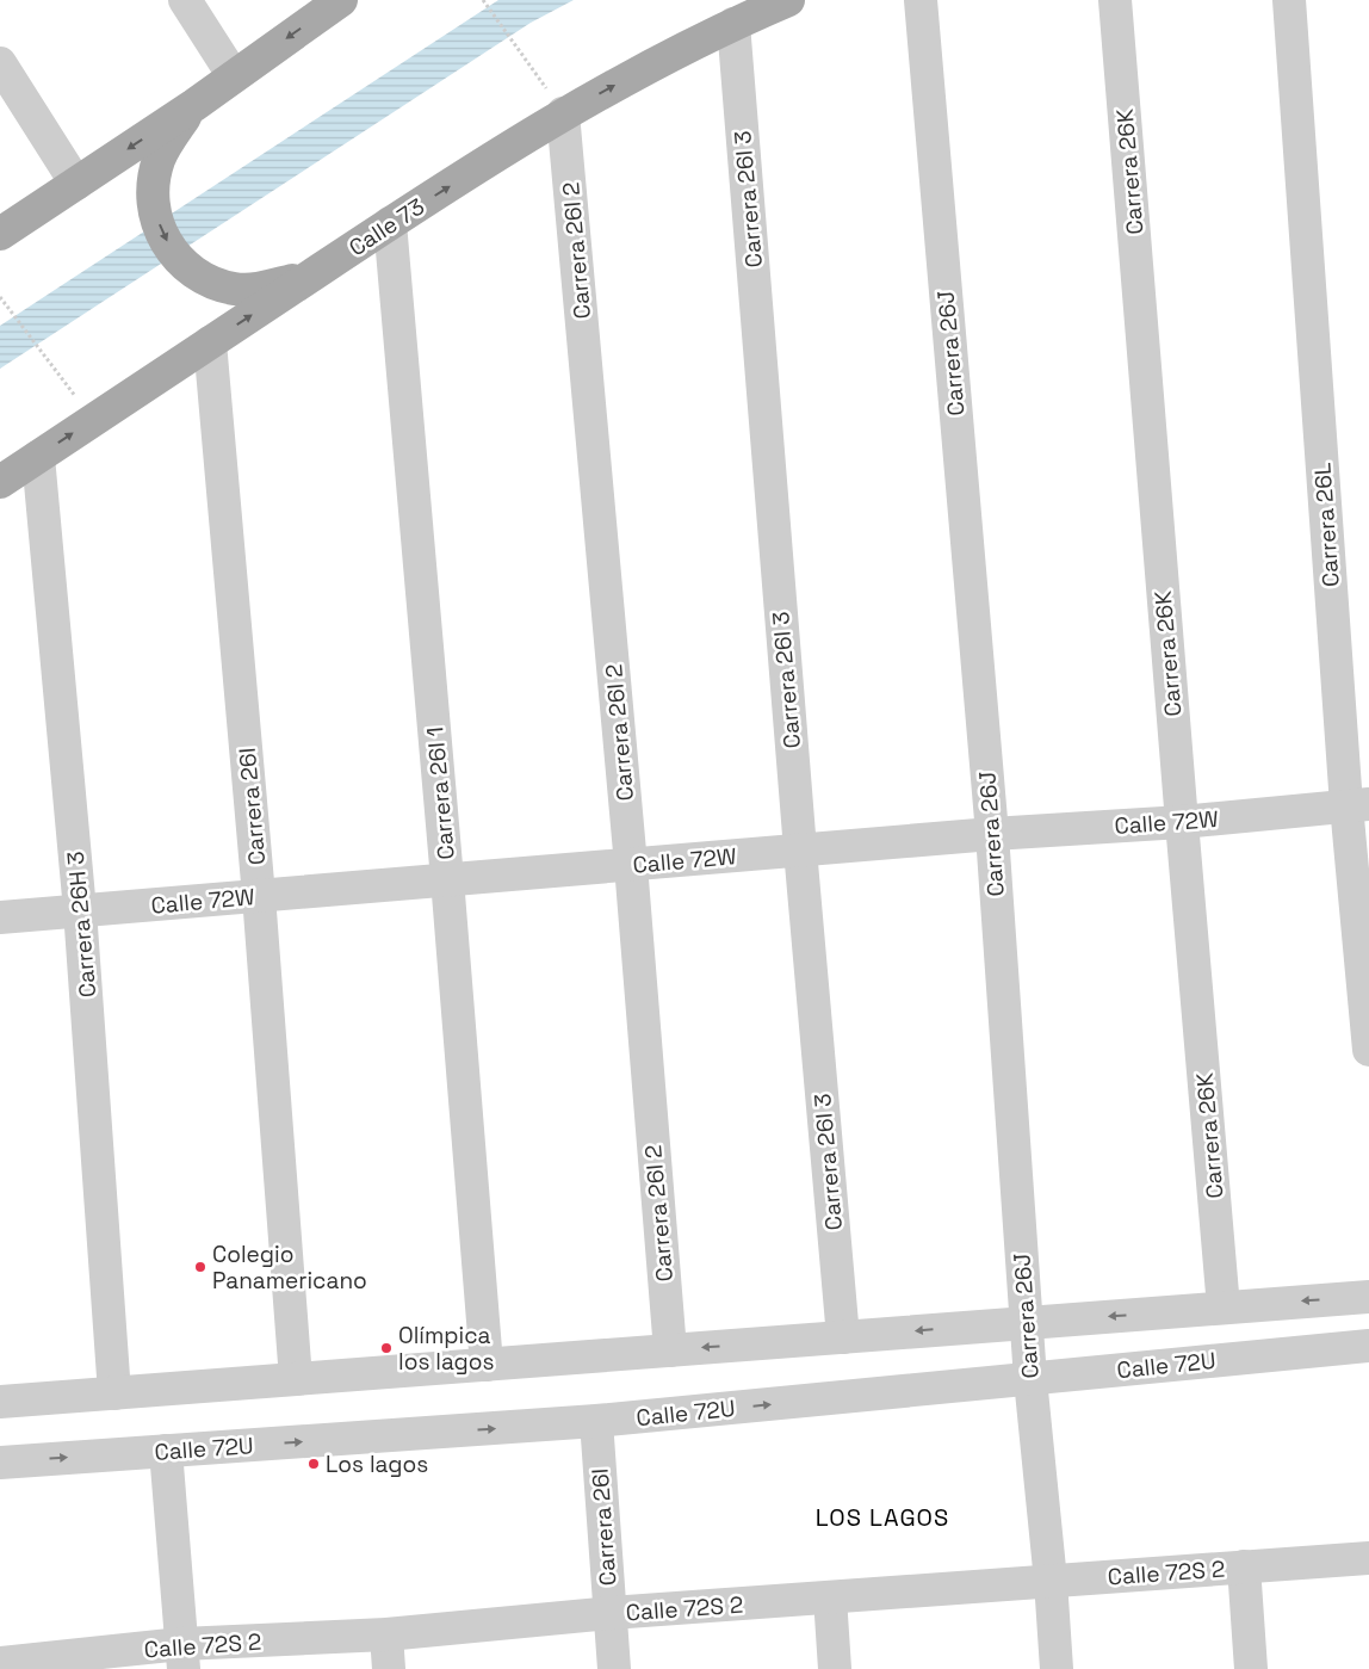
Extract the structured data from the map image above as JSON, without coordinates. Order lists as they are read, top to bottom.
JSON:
{
  "streets": {
    "main road": ["Calle 73"],
    "street": [
      "Carrera 26K",
      "Carrera 26I 3",
      "Carrera 26I 2",
      "Carrera 26J",
      "Carrera 26L",
      "Carrera 26I 1",
      "Carrera 26I",
      "Calle 72W",
      "Carrera 26H 3",
      "Calle 72U",
      "Calle 72S 2"
    ]
  },
  "crossings": [
    ["Carrera 26K", "Calle 72W"],
    ["Carrera 26I 3", "Calle 73"],
    ["Carrera 26I 3", "Calle 72W"],
    ["Calle 73", "Carrera 26I 2"],
    ["Calle 73", "Carrera 26I 1"],
    ["Calle 73", "Carrera 26I"],
    ["Calle 73", "Carrera 26H 3"],
    ["Carrera 26I 2", "Calle 72W"],
    ["Carrera 26J", "Calle 72W"],
    ["Carrera 26J", "Calle 72U"],
    ["Carrera 26J", "Calle 72S 2"],
    ["Carrera 26L", "Calle 72W"],
    ["Carrera 26I 1", "Calle 72W"],
    ["Carrera 26I", "Calle 72W"],
    ["Carrera 26I", "Calle 72U"],
    ["Carrera 26I", "Calle 72S 2"],
    ["Calle 72W", "Carrera 26H 3"]
  ],
  "districts": ["LOS LAGOS"],
  "places": ["Colegio Panamericano", "Olímpica los lagos", "Los lagos"]
}
